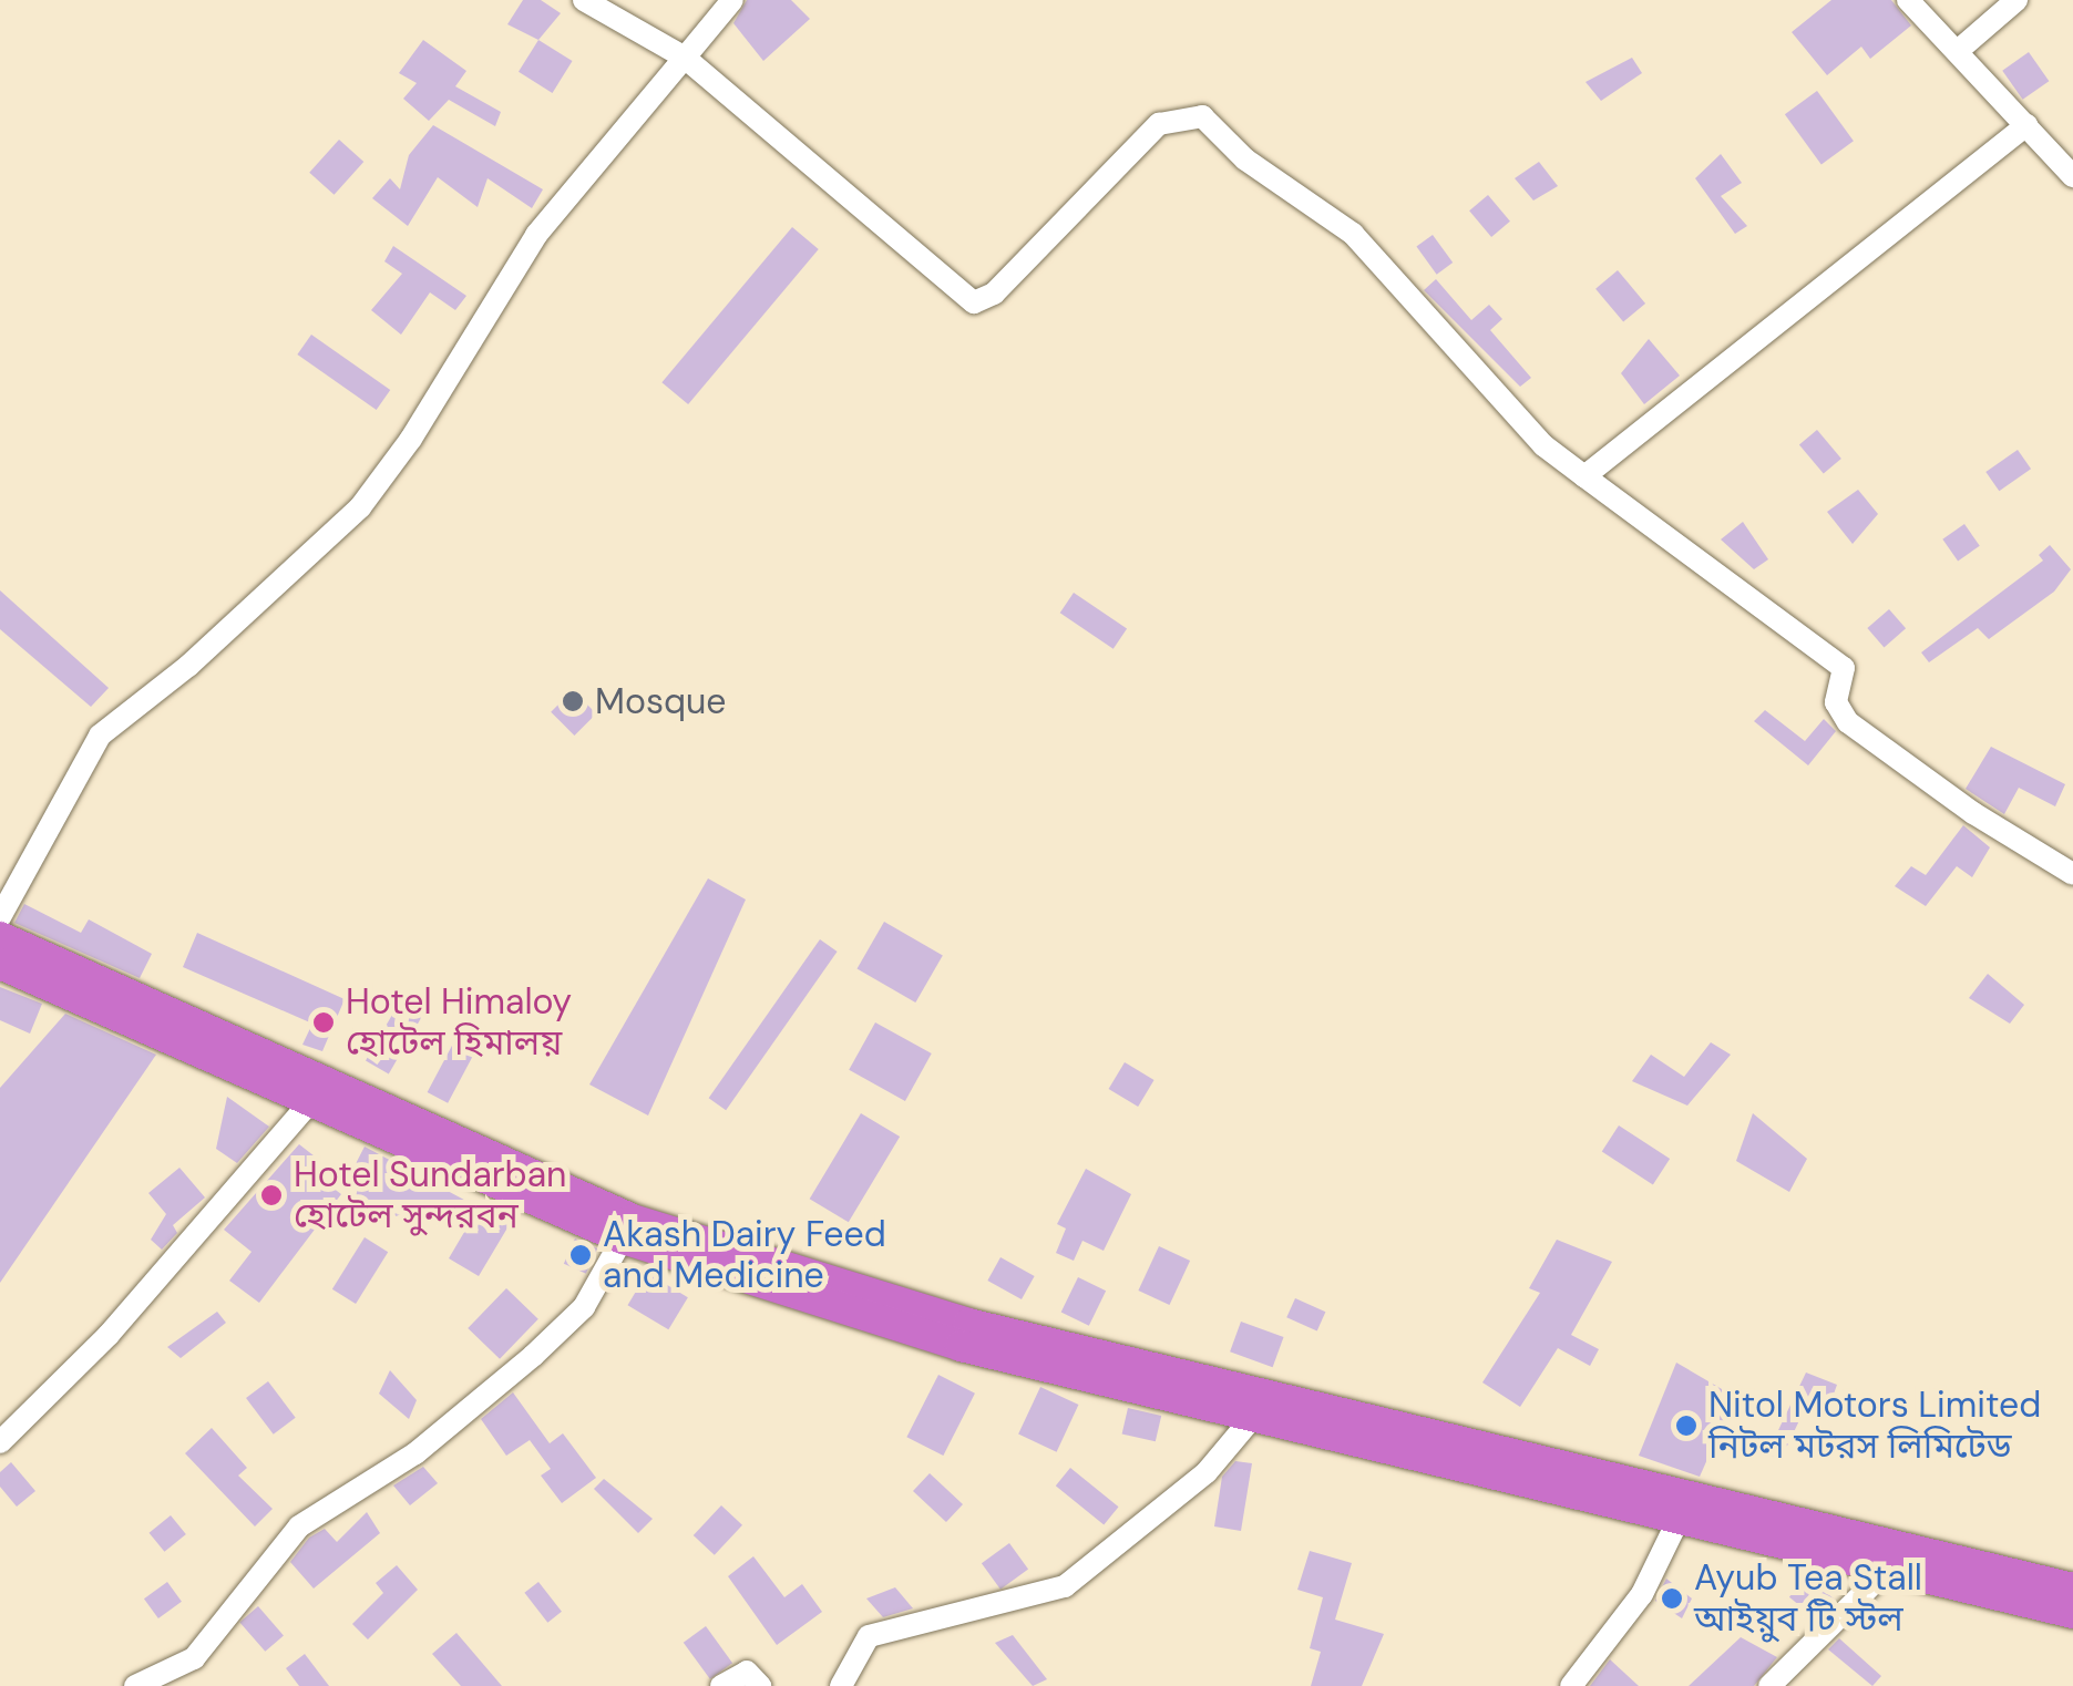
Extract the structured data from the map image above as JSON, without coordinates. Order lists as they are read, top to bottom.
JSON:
{
  "places": [
    "Mosque",
    "Hotel Himaloy হোটেল হিমালয়",
    "Hotel Sundarban হোটেল সুন্দরবন",
    "Akash Dairy Feed and Medicine",
    "Nitol Motors Limited নিটল মটরস লিমিটেড",
    "Ayub Tea Stall আইয়ুব টি স্টল"
  ]
}
